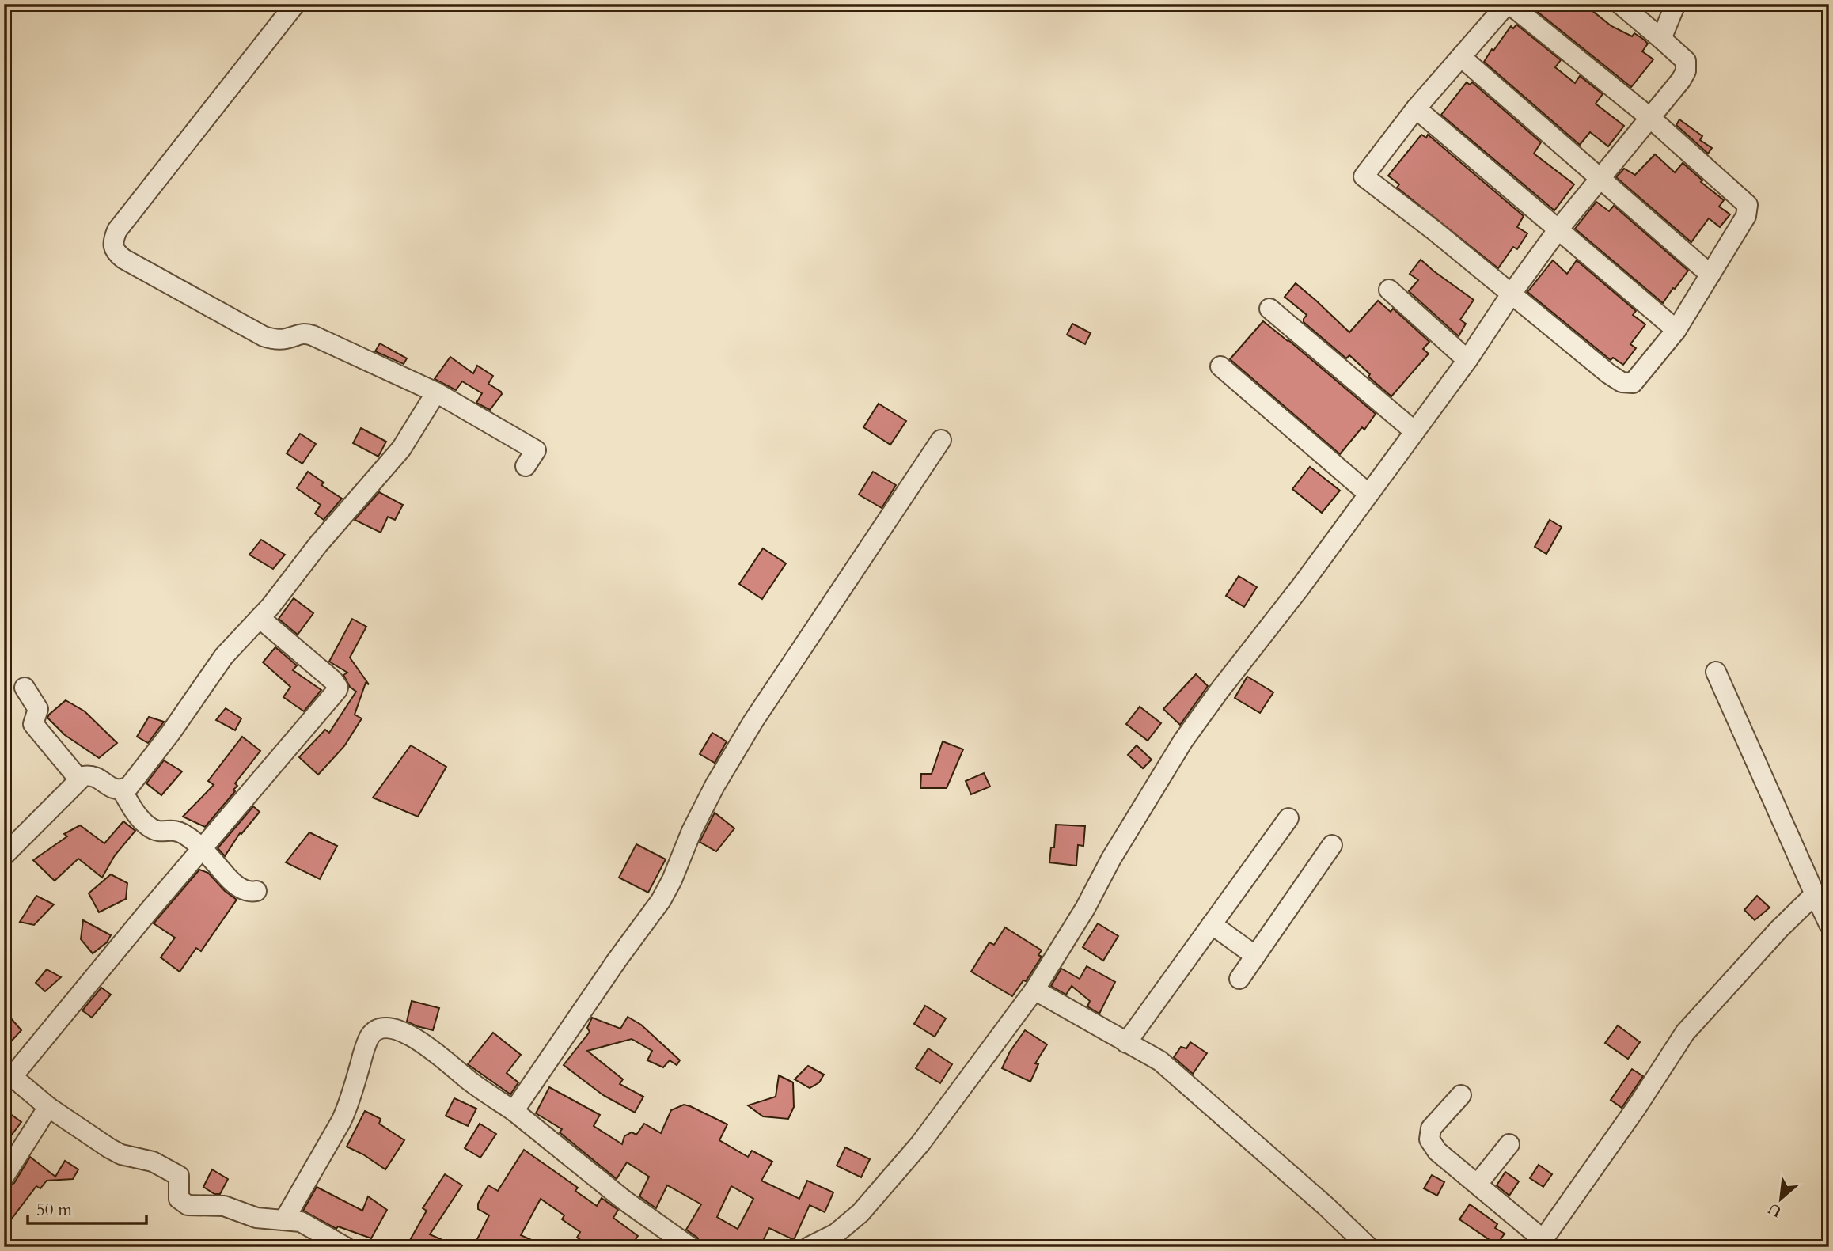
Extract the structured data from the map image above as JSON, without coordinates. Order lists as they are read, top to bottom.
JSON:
{
  "scale_bar": "50 m",
  "north": "bottom left"
}
